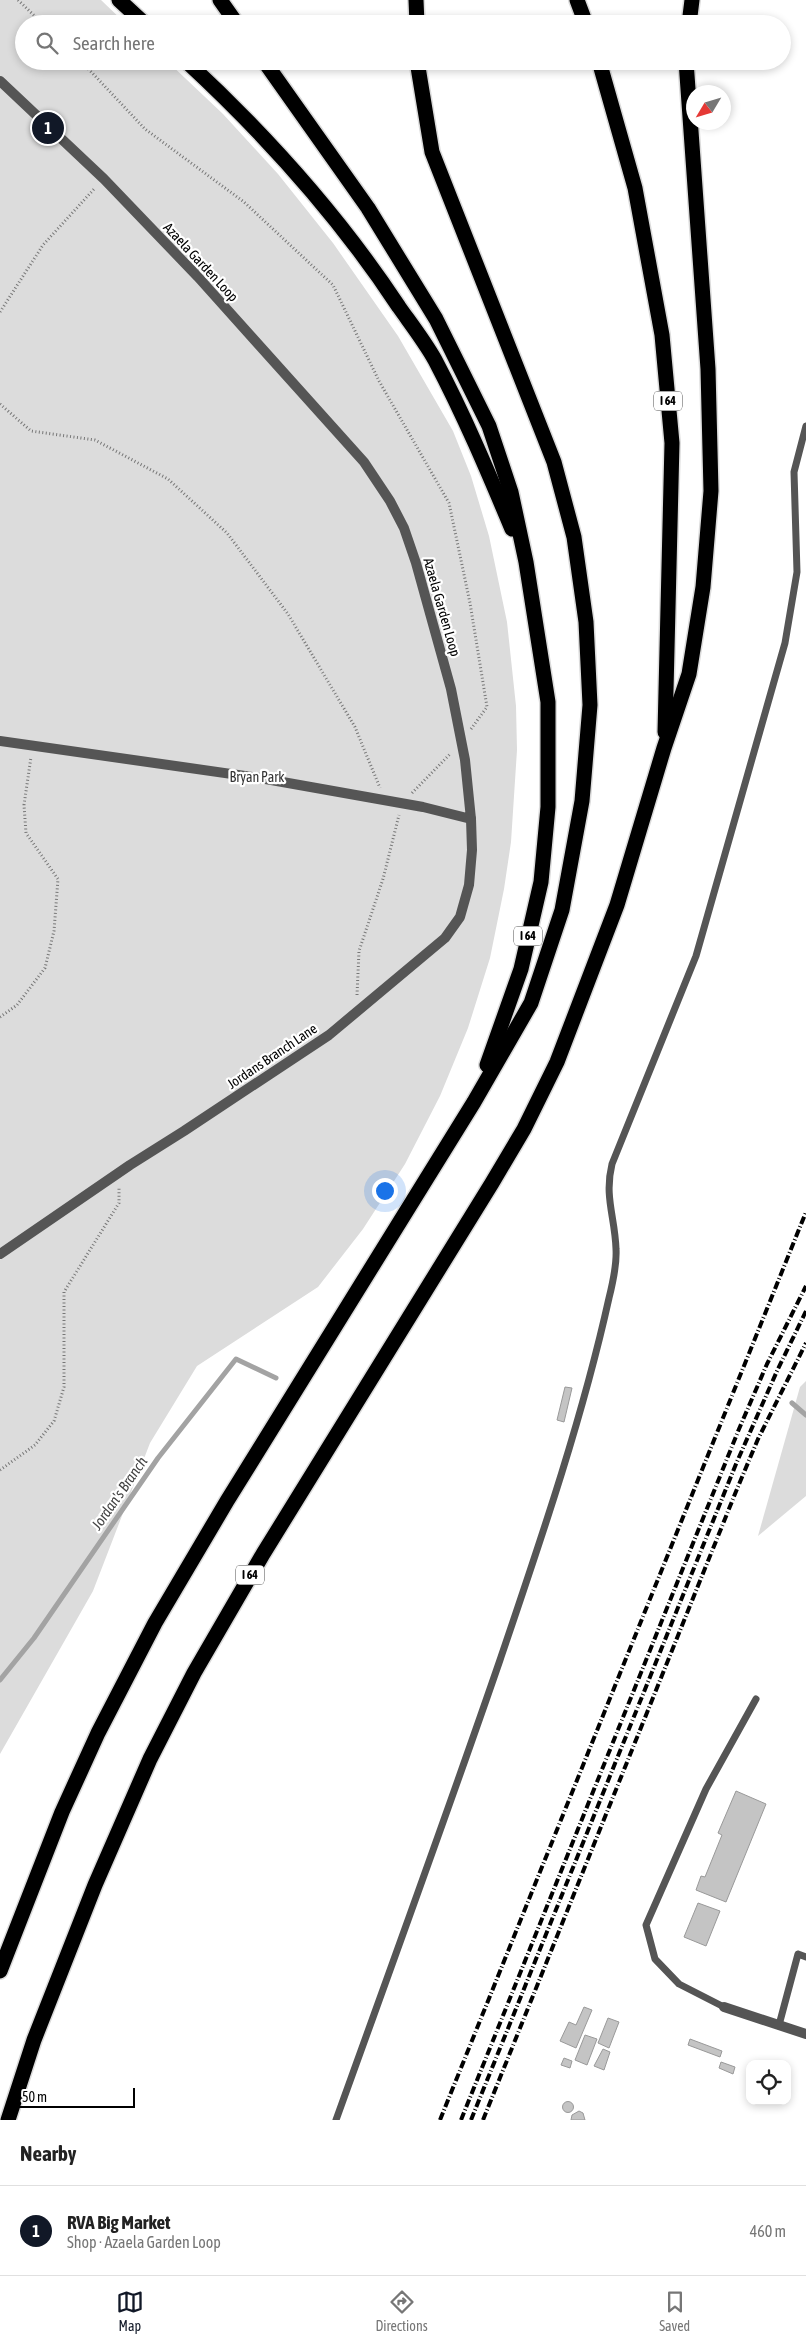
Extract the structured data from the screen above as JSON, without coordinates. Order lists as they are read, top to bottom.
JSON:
{
  "streets": {
    "highway": ["I 64"],
    "street": ["Azaela Garden Loop", "Jordans Branch Lane"]
  },
  "crossings": [
    ["Azaela Garden Loop", "Jordans Branch Lane"]
  ],
  "water": ["Jordan's Branch"],
  "parks": ["Bryan Park"],
  "scale_bar": "50 m",
  "north": "bottom left",
  "page": {
    "search": "Search here",
    "pins": "1",
    "scale": "50 m",
    "heading": "Nearby",
    "list": [
      {
        "mark": "1",
        "name": "RVA Big Market",
        "note": "Shop · Azaela Garden Loop",
        "value": "460 m"
      }
    ],
    "nav": ["Map", "Directions", "Saved"]
  }
}
